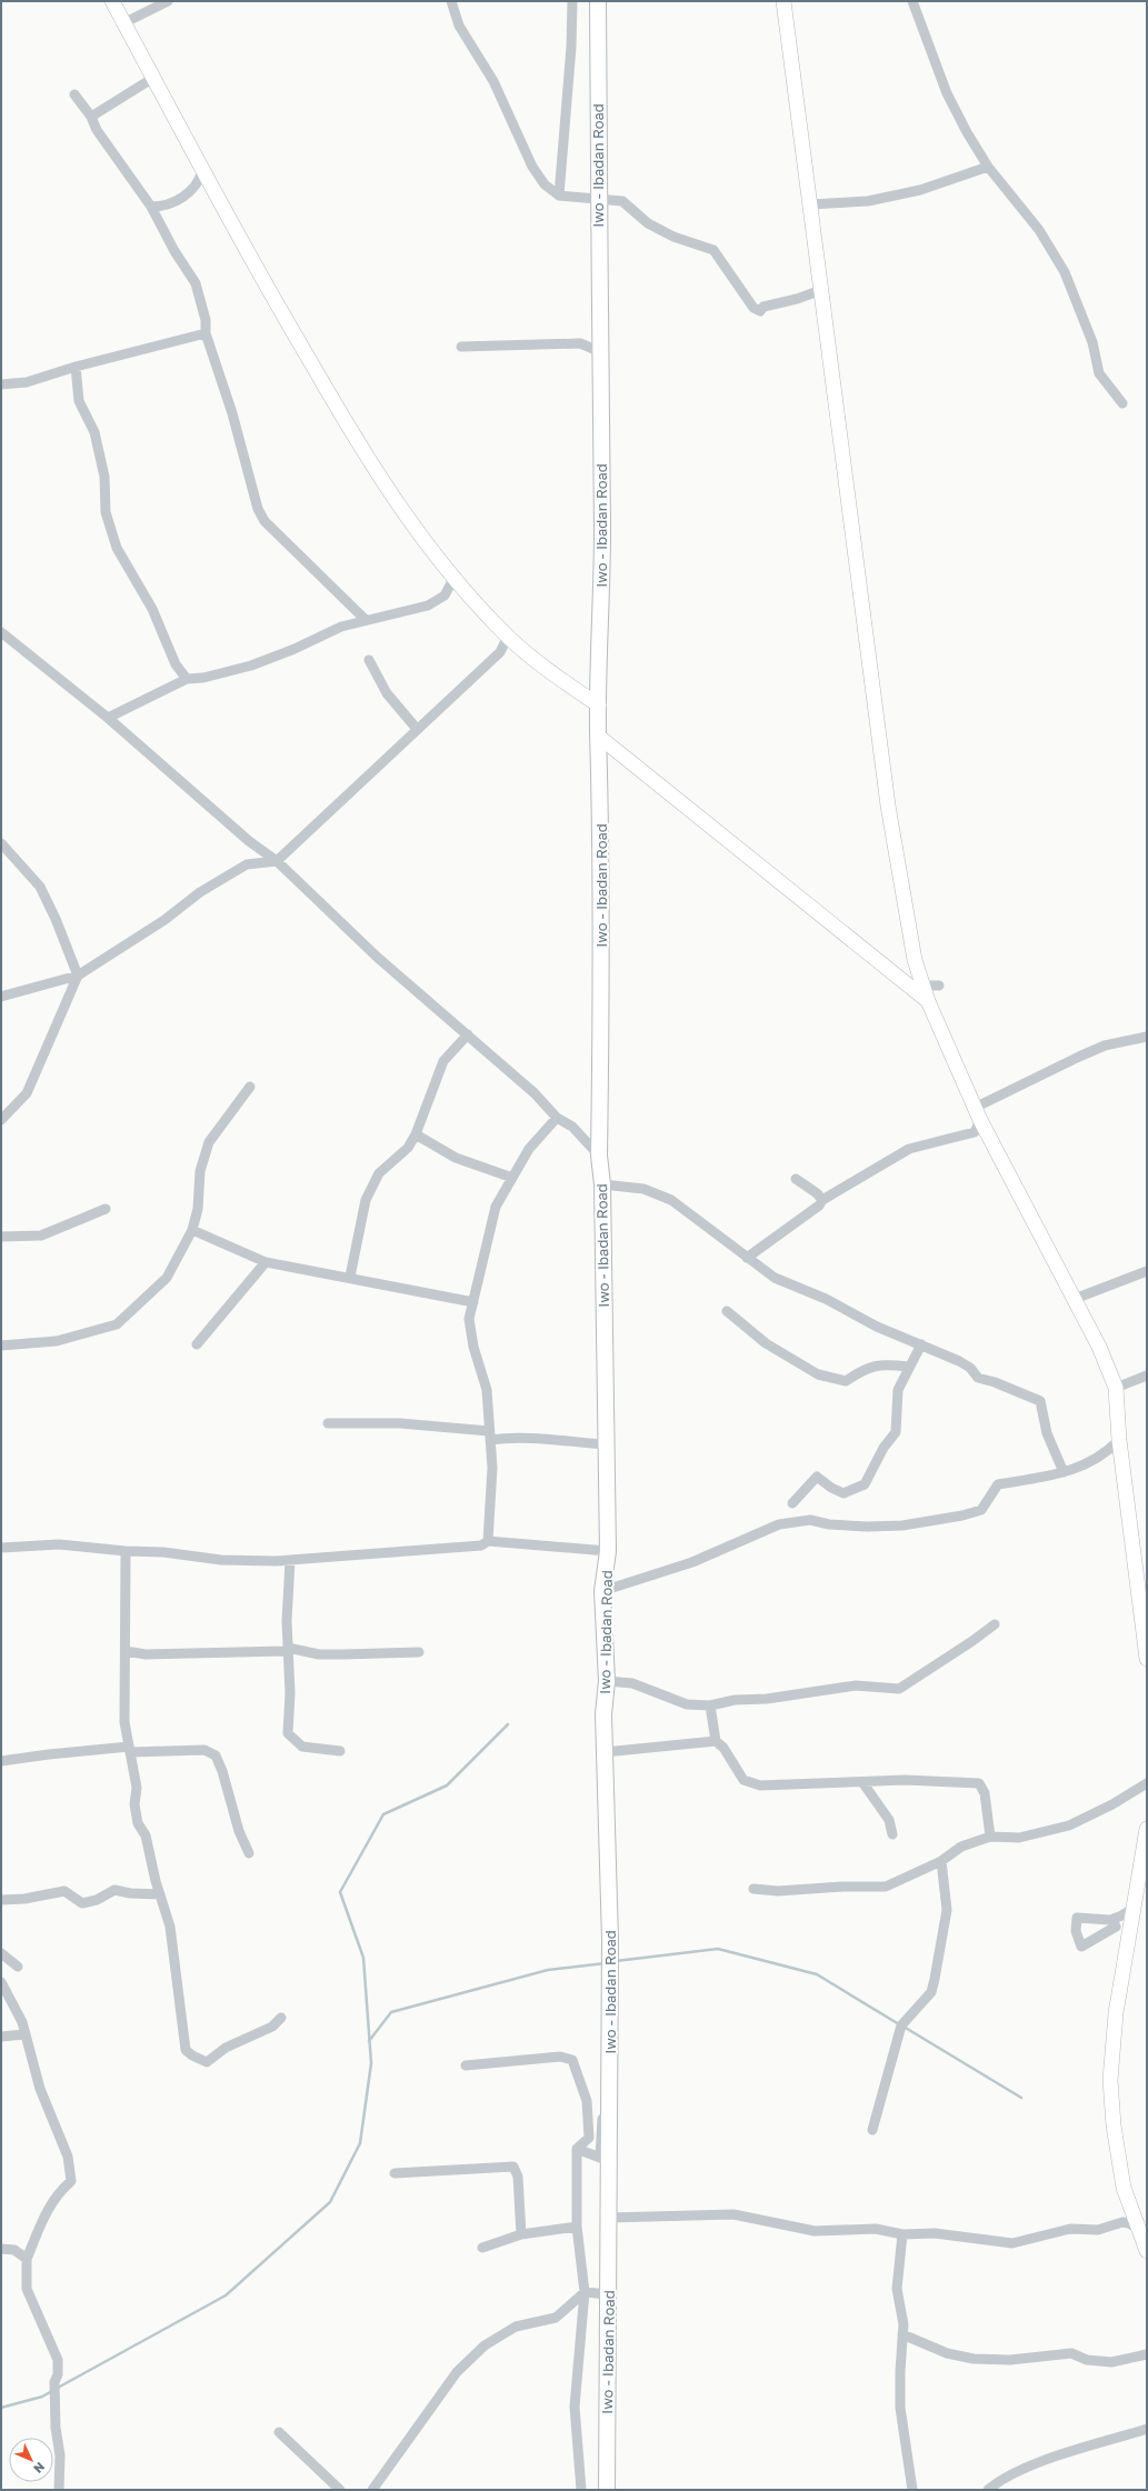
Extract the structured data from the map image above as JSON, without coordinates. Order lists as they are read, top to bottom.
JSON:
{
  "streets": {
    "main road": ["Iwo - Ibadan Road"]
  },
  "north": "bottom right"
}
